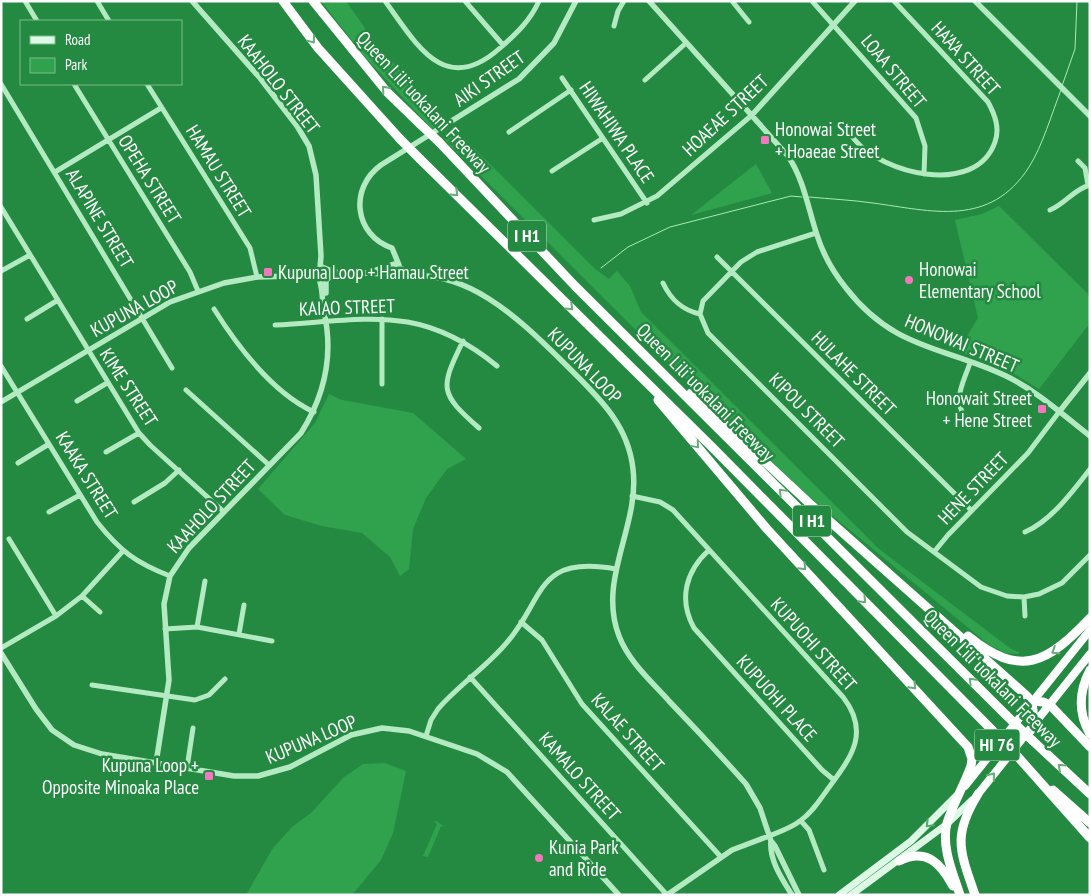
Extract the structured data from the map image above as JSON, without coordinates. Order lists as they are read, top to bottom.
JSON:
{
  "streets": {
    "highway": ["Queen Liliʻuokalani Freeway", "I H1", "HI 76"],
    "street": [
      "HA'A'A STREET",
      "LOAA STREET",
      "AIKI STREET",
      "KAAHOLO STREET",
      "HOAEAE STREET",
      "HIWAHIWA PLACE",
      "HAMAU STREET",
      "OPEHA STREET",
      "ALAPINE STREET",
      "KAIAO STREET",
      "KUPUNA LOOP",
      "HONOWAI STREET",
      "HULAHE STREET",
      "KIME STREET",
      "KIPOU STREET",
      "KAAKA STREET",
      "HENE STREET",
      "KUPUOHI STREET",
      "KUPUOHI PLACE",
      "KALAE STREET",
      "KAMALO STREET"
    ]
  },
  "crossings": [
    ["HA'A'A STREET", "LOAA STREET"],
    ["LOAA STREET", "HOAEAE STREET"],
    ["AIKI STREET", "KUPUNA LOOP"],
    ["KAAHOLO STREET", "KAIAO STREET"],
    ["KAAHOLO STREET", "KUPUNA LOOP"],
    ["KAAHOLO STREET", "KIME STREET"],
    ["KAAHOLO STREET", "KAAKA STREET"],
    ["HOAEAE STREET", "HIWAHIWA PLACE"],
    ["HOAEAE STREET", "HONOWAI STREET"],
    ["HAMAU STREET", "KUPUNA LOOP"],
    ["OPEHA STREET", "KUPUNA LOOP"],
    ["ALAPINE STREET", "KUPUNA LOOP"],
    ["KUPUNA LOOP", "KIME STREET"],
    ["KUPUNA LOOP", "KAAKA STREET"],
    ["KUPUNA LOOP", "KUPUOHI STREET"],
    ["HONOWAI STREET", "HENE STREET"],
    ["HULAHE STREET", "HENE STREET"],
    ["KIPOU STREET", "HENE STREET"],
    ["KUPUOHI STREET", "KUPUOHI PLACE"],
    ["KUPUOHI STREET", "KALAE STREET"],
    ["KUPUOHI STREET", "KAMALO STREET"]
  ],
  "places": {
    "transit": [
      "Honowai Street + Hoaeae Street",
      "Kupuna Loop + Hamau Street",
      "Honowait Street + Hene Street",
      "Kupuna Loop + Opposite Minoaka Place"
    ],
    "other": ["Honowai Elementary School", "Kunia Park and Ride"]
  },
  "legend": ["Road", "Park"]
}
